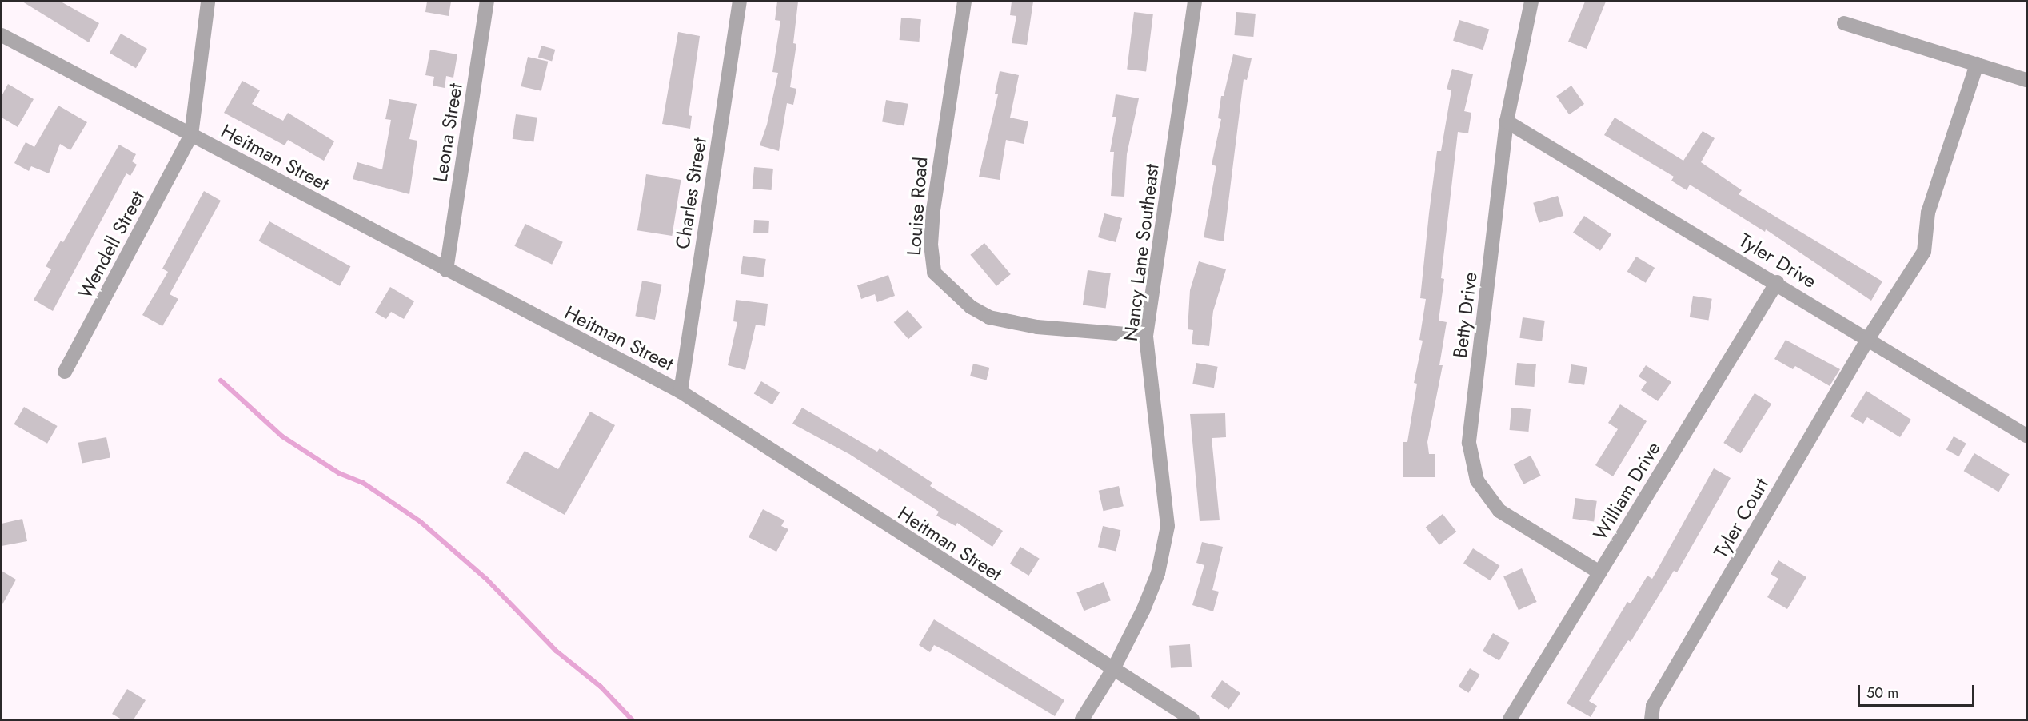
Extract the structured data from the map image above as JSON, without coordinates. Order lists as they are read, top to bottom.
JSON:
{
  "streets": {
    "street": [
      "Leona Street",
      "Heitman Street",
      "Charles Street",
      "Louise Road",
      "Wendell Street",
      "Nancy Lane Southeast",
      "Tyler Drive",
      "Betty Drive",
      "William Drive",
      "Tyler Court"
    ]
  },
  "crossings": [
    ["Leona Street", "Heitman Street"],
    ["Heitman Street", "Charles Street"],
    ["Heitman Street", "Wendell Street"],
    ["Heitman Street", "Nancy Lane Southeast"],
    ["Louise Road", "Nancy Lane Southeast"],
    ["Tyler Drive", "Betty Drive"],
    ["Tyler Drive", "William Drive"],
    ["Tyler Drive", "Tyler Court"],
    ["Betty Drive", "William Drive"]
  ],
  "scale_bar": "50 m"
}
